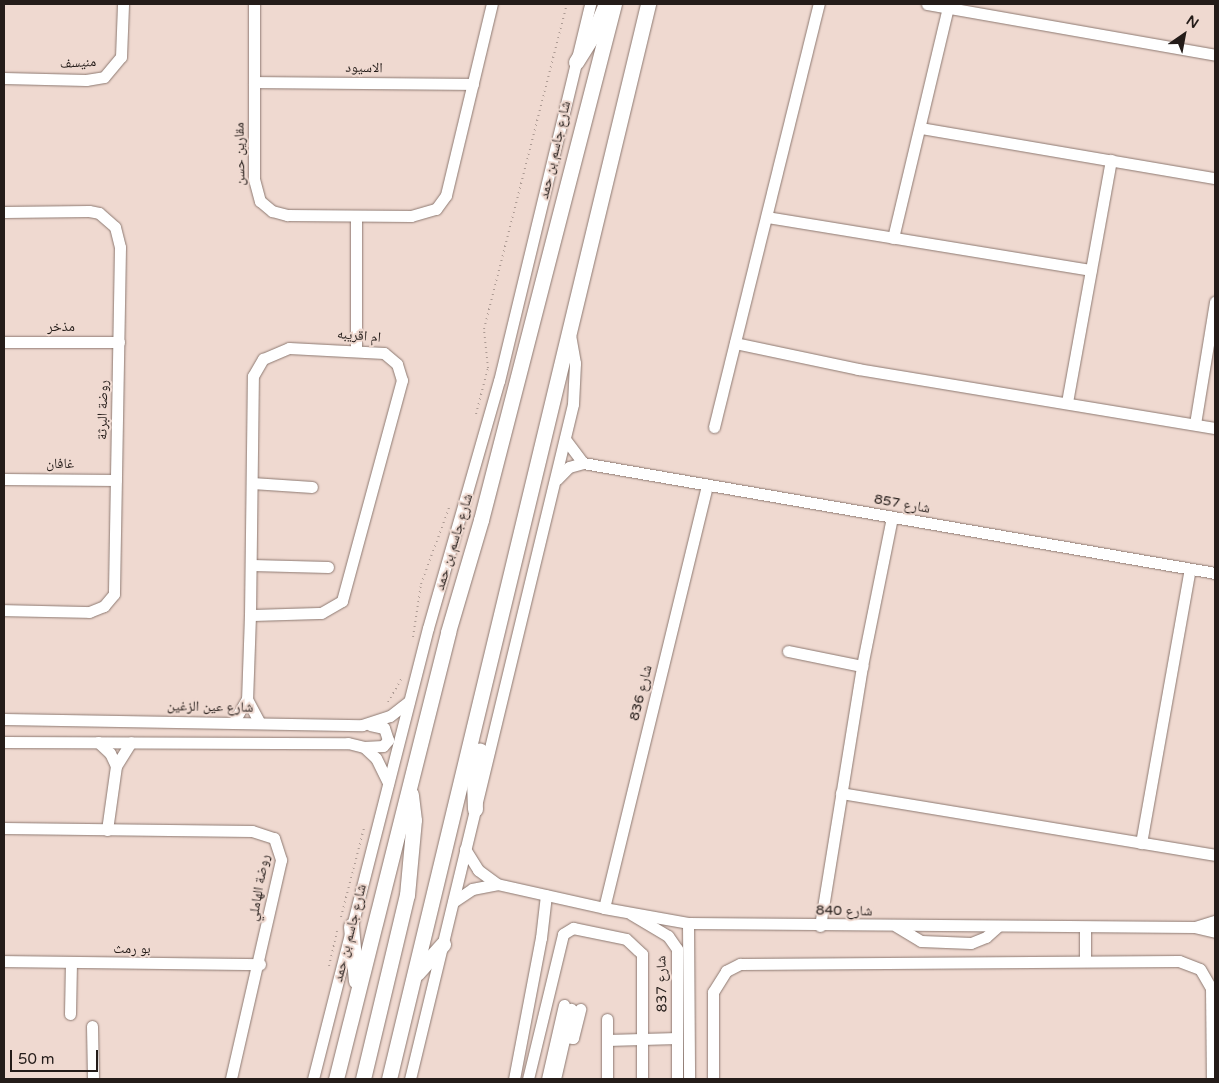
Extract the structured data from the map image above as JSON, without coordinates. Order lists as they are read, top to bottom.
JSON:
{
  "streets": {
    "main road": ["شارع جاسم بن حمد"],
    "street": [
      "منيسف",
      "الاسيود",
      "مقارين حسن",
      "مذخر",
      "ام اقريبه",
      "روضة البرثة",
      "غافان",
      "شارع 857",
      "شارع 836",
      "شارع عين الزغين",
      "روضة الهاملي",
      "شارع 840",
      "بو رمث",
      "شارع 837"
    ]
  },
  "crossings": [
    ["الاسيود", "مقارين حسن"],
    ["شارع جاسم بن حمد", "شارع عين الزغين"],
    ["مذخر", "روضة البرثة"],
    ["ام اقريبه", "شارع عين الزغين"],
    ["روضة البرثة", "غافان"],
    ["شارع 857", "شارع 836"],
    ["شارع 836", "شارع 840"],
    ["روضة الهاملي", "بو رمث"],
    ["شارع 840", "شارع 837"]
  ],
  "scale_bar": "50 m",
  "north": "top right"
}
